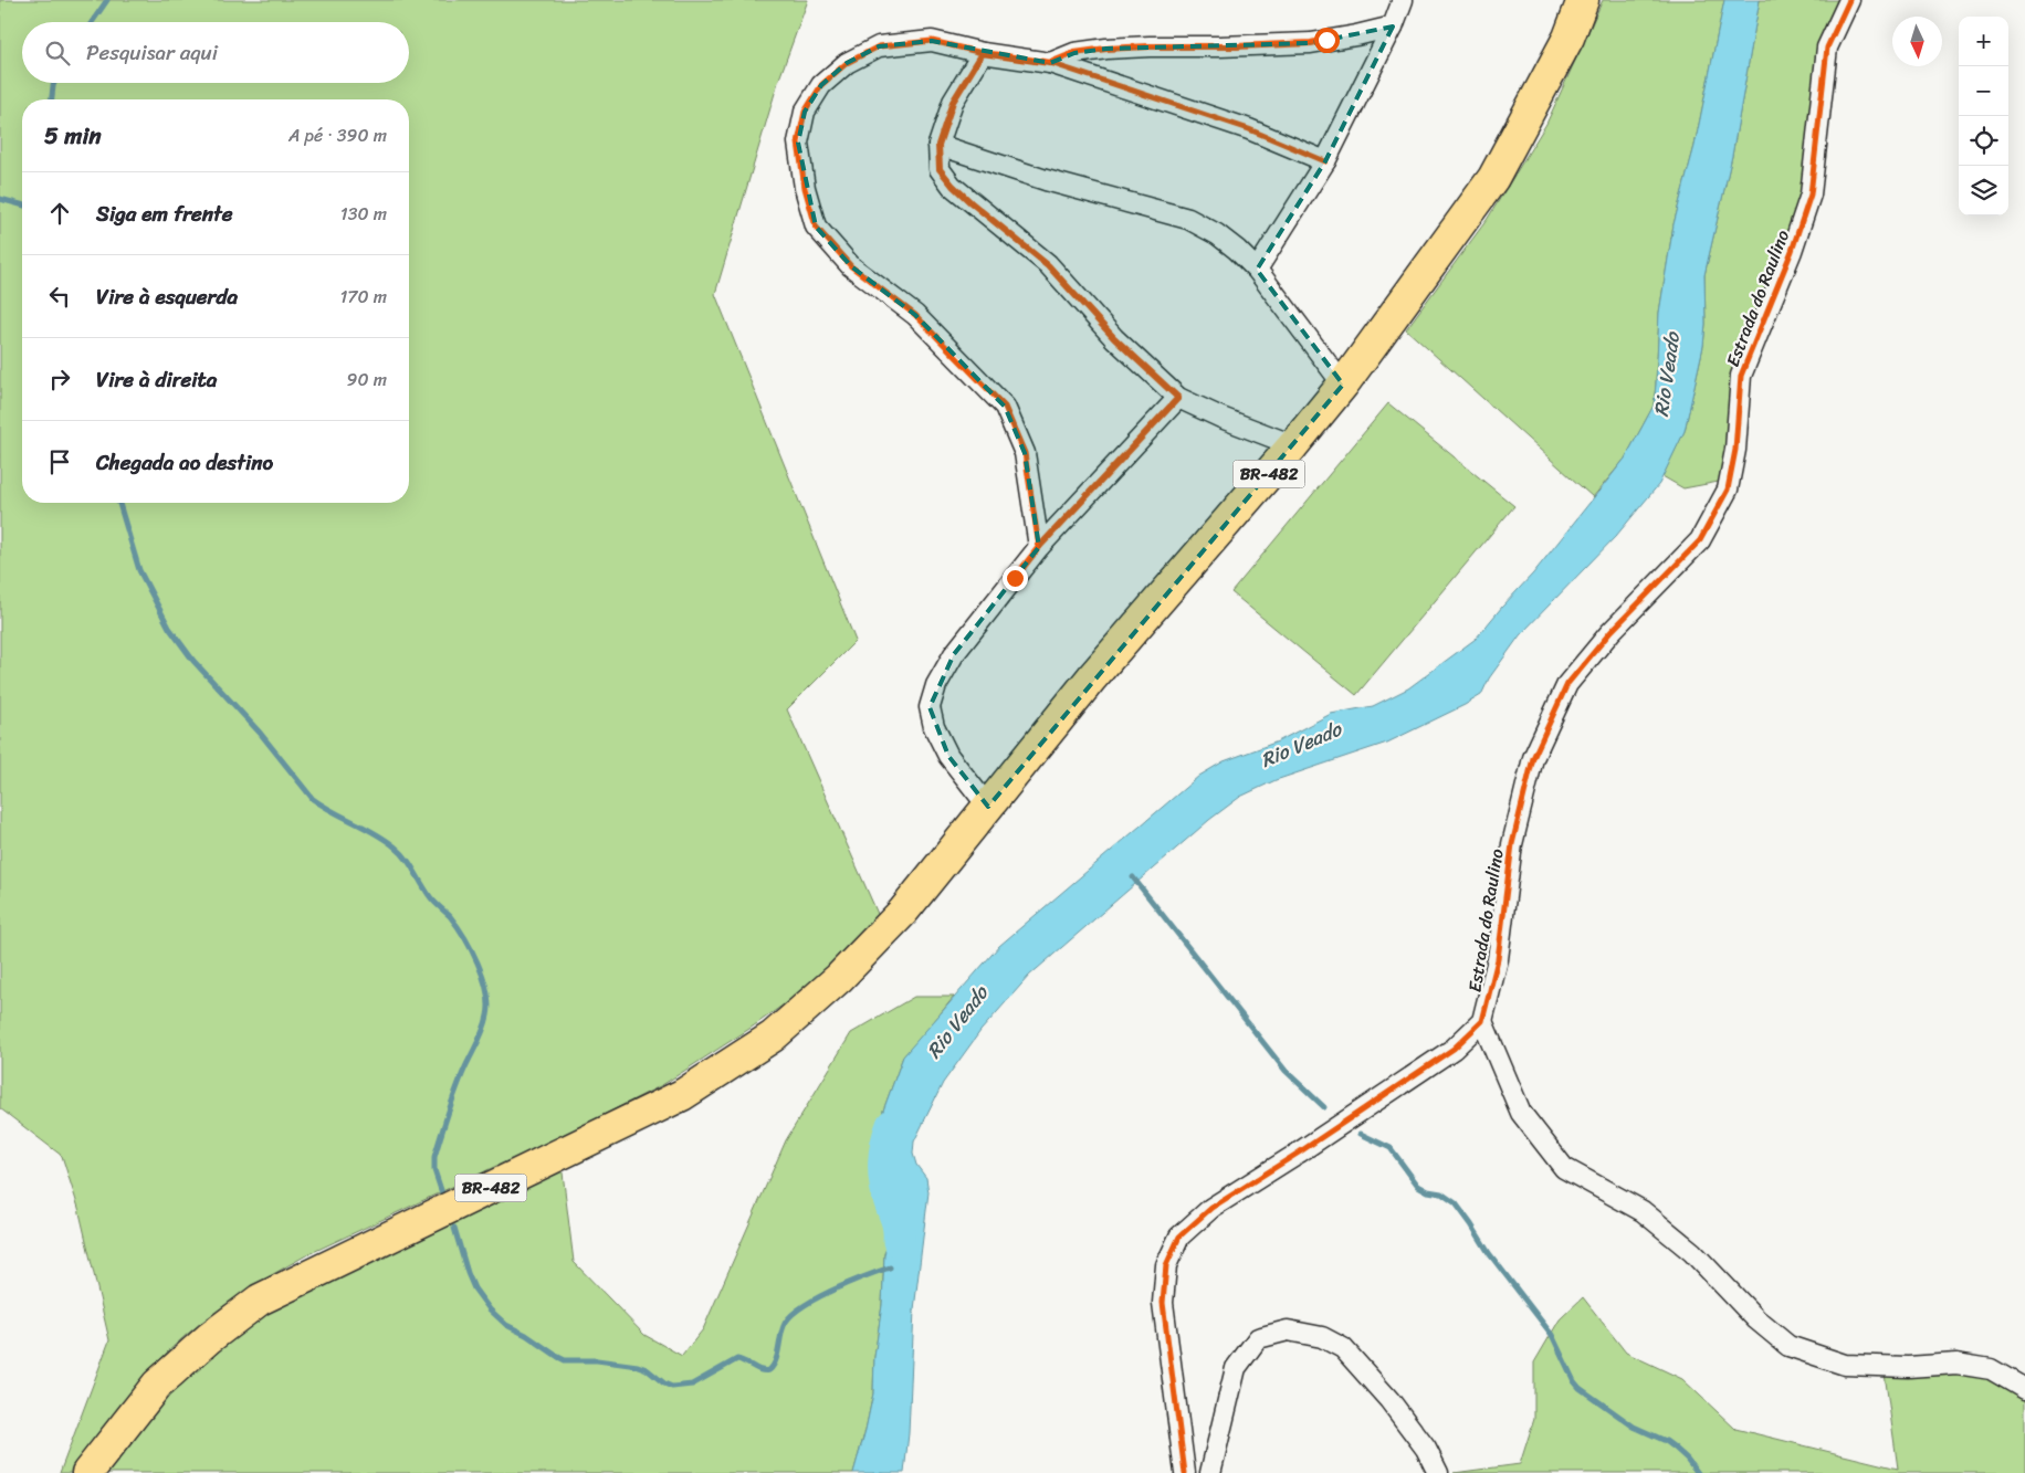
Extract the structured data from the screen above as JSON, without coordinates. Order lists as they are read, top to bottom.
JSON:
{
  "streets": {
    "highway": ["BR-482"],
    "street": ["Estrada do Raulino"]
  },
  "water": ["Rio Veado"],
  "north": "bottom",
  "page": {
    "map_buttons": ["+", "−"],
    "search": "Pesquisar aqui",
    "heading": ["5 min", "A pé · 390 m"],
    "list": [
      ["Siga em frente", "130 m"],
      ["Vire à esquerda", "170 m"],
      ["Vire à direita", "90 m"],
      "Chegada ao destino"
    ]
  }
}
